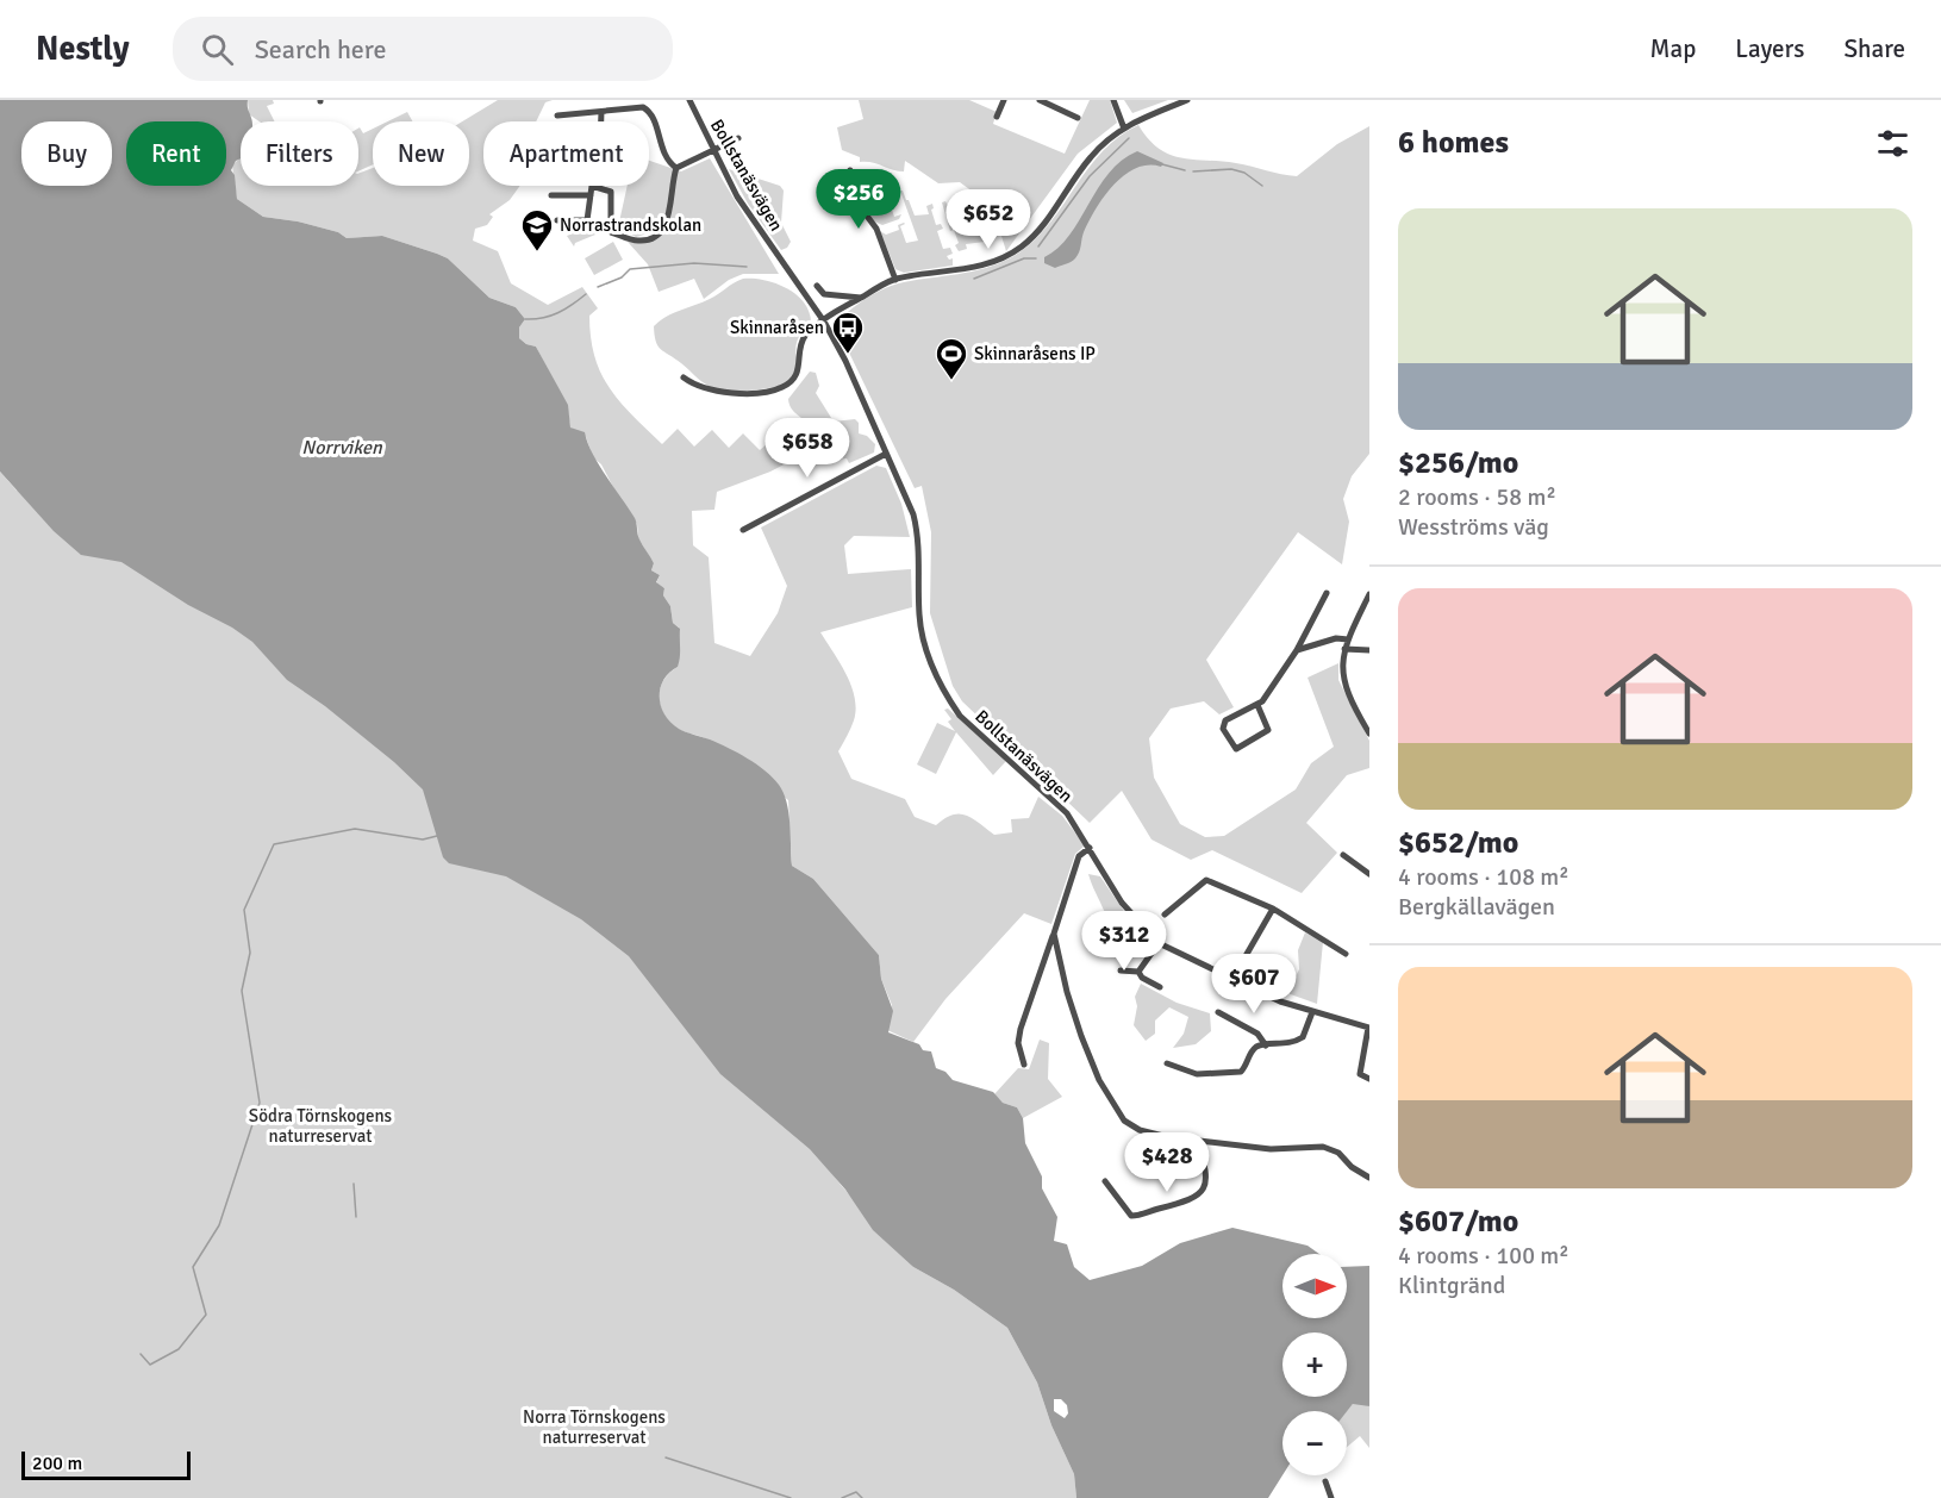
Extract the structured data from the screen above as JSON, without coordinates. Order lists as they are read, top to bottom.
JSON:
{
  "streets": {
    "street": ["Bollstanäsvägen"]
  },
  "water": ["Norrviken"],
  "parks": ["Södra Törnskogens naturreservat", "Norra Törnskogens naturreservat"],
  "places": {
    "school or university": ["Norrastrandskolan"],
    "bus stop": ["Skinnaråsen"],
    "sports": ["Skinnaråsens IP"]
  },
  "scale_bar": "200 m",
  "north": "right",
  "page": {
    "header": "Nestly",
    "search": "Search here",
    "nav": ["Map", "Layers", "Share"],
    "heading": "6 homes",
    "chip": [
      "Buy",
      "Rent",
      "Filters",
      "New",
      "Apartment"
    ],
    "price": [
      "$256",
      "$652",
      "$658",
      "$312",
      "$607",
      "$428"
    ],
    "list": [
      {
        "name": "$256/mo",
        "note": "2 rooms · 58 m² · Wesströms väg"
      },
      {
        "name": "$652/mo",
        "note": "4 rooms · 108 m² · Bergkällavägen"
      },
      {
        "name": "$607/mo",
        "note": "4 rooms · 100 m² · Klintgränd"
      }
    ],
    "map_buttons": ["+", "−"],
    "scale": "200 m"
  }
}
